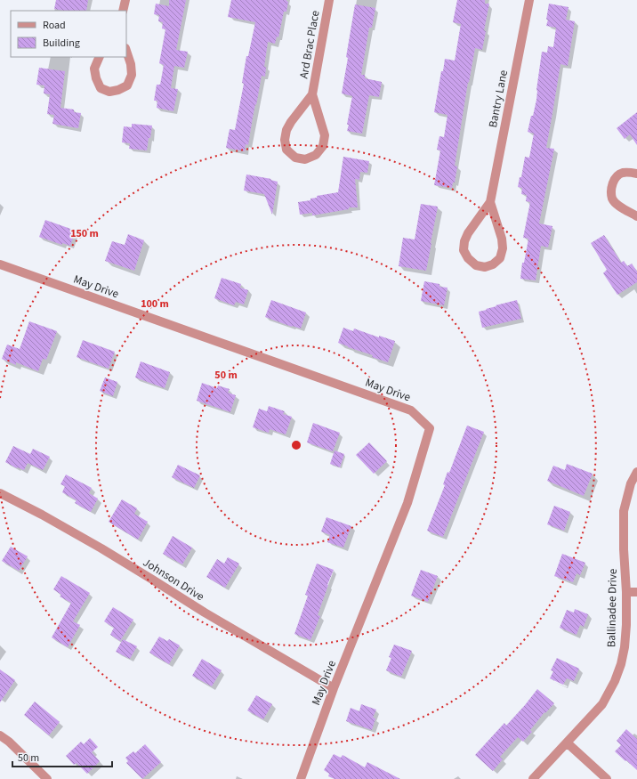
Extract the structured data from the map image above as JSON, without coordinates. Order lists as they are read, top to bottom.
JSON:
{
  "streets": {
    "street": [
      "Ard Brac Place",
      "Bantry Lane",
      "May Drive",
      "Johnson Drive",
      "Ballinadee Drive"
    ]
  },
  "crossings": [
    ["May Drive", "Johnson Drive"]
  ],
  "legend": ["Road", "Building"],
  "scale_bar": "50 m",
  "rings": ["150 m", "100 m", "50 m"]
}
